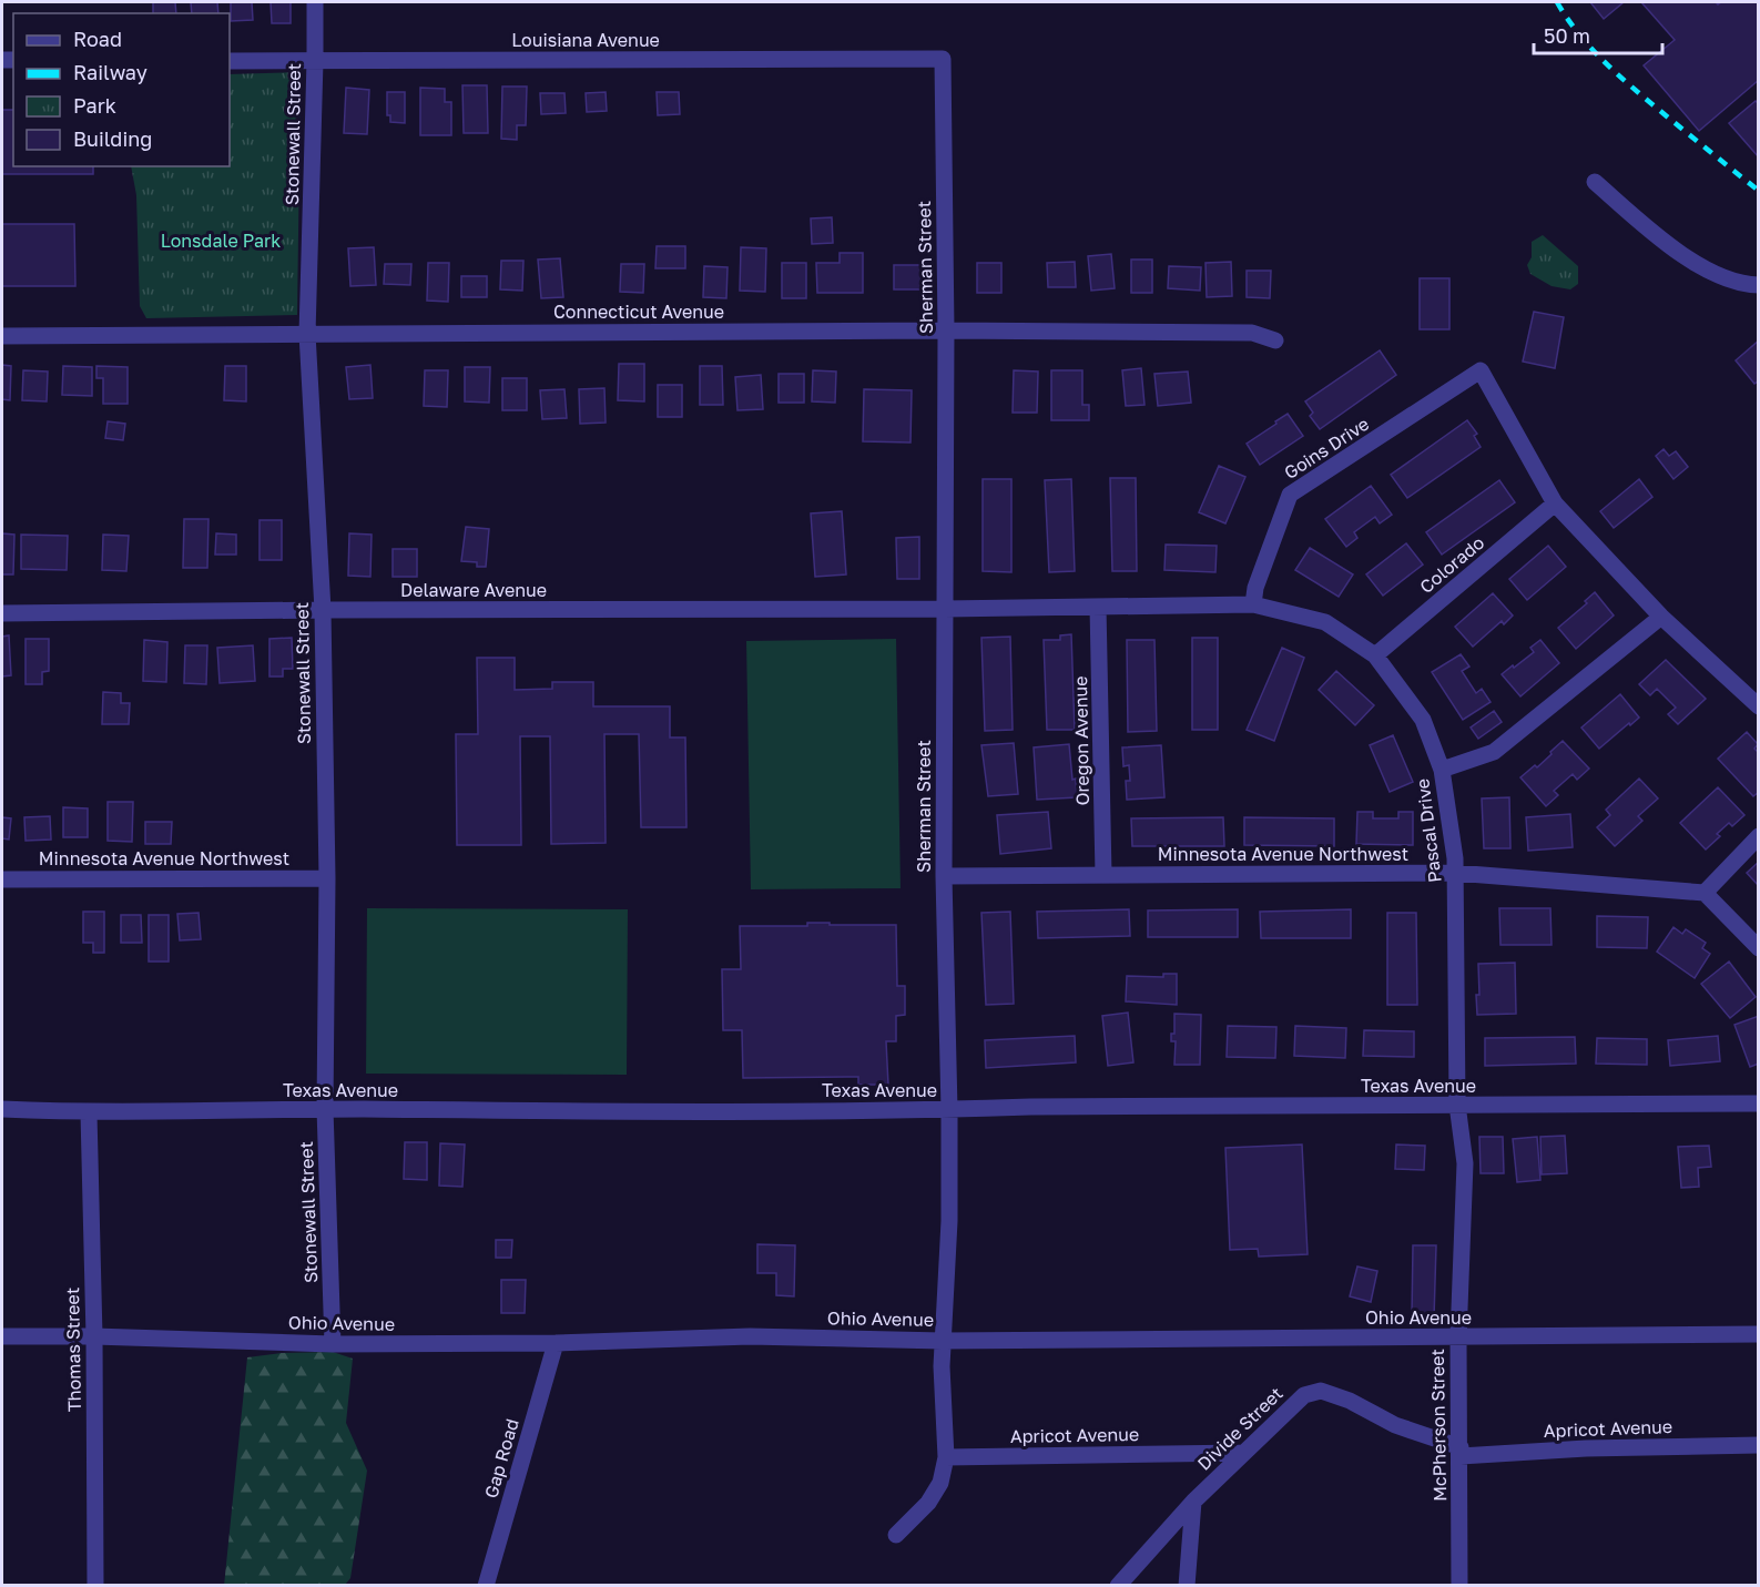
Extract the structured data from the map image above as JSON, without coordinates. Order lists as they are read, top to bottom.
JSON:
{
  "streets": {
    "street": [
      "Louisiana Avenue",
      "Stonewall Street",
      "Sherman Street",
      "Connecticut Avenue",
      "Goins Drive",
      "Colorado",
      "Delaware Avenue",
      "Oregon Avenue",
      "Pascal Drive",
      "Minnesota Avenue Northwest",
      "Texas Avenue",
      "Ohio Avenue",
      "Thomas Street",
      "McPherson Street",
      "Divide Street",
      "Apricot Avenue",
      "Gap Road"
    ]
  },
  "crossings": [
    ["Louisiana Avenue", "Stonewall Street"],
    ["Louisiana Avenue", "Sherman Street"],
    ["Stonewall Street", "Connecticut Avenue"],
    ["Stonewall Street", "Delaware Avenue"],
    ["Stonewall Street", "Minnesota Avenue Northwest"],
    ["Stonewall Street", "Texas Avenue"],
    ["Stonewall Street", "Ohio Avenue"],
    ["Sherman Street", "Connecticut Avenue"],
    ["Sherman Street", "Delaware Avenue"],
    ["Sherman Street", "Pascal Drive"],
    ["Sherman Street", "Minnesota Avenue Northwest"],
    ["Sherman Street", "Texas Avenue"],
    ["Sherman Street", "Ohio Avenue"],
    ["Sherman Street", "Apricot Avenue"],
    ["Goins Drive", "Colorado"],
    ["Goins Drive", "Pascal Drive"],
    ["Colorado", "Pascal Drive"],
    ["Delaware Avenue", "Pascal Drive"],
    ["Oregon Avenue", "Pascal Drive"],
    ["Oregon Avenue", "Minnesota Avenue Northwest"],
    ["Pascal Drive", "Minnesota Avenue Northwest"],
    ["Pascal Drive", "Texas Avenue"],
    ["Pascal Drive", "McPherson Street"],
    ["Texas Avenue", "Thomas Street"],
    ["Texas Avenue", "McPherson Street"],
    ["Ohio Avenue", "Thomas Street"],
    ["Ohio Avenue", "McPherson Street"],
    ["Ohio Avenue", "Gap Road"],
    ["McPherson Street", "Divide Street"],
    ["McPherson Street", "Apricot Avenue"],
    ["Divide Street", "Apricot Avenue"]
  ],
  "parks": ["Lonsdale Park"],
  "legend": [
    "Road",
    "Railway",
    "Park",
    "Building"
  ],
  "scale_bar": "50 m"
}
